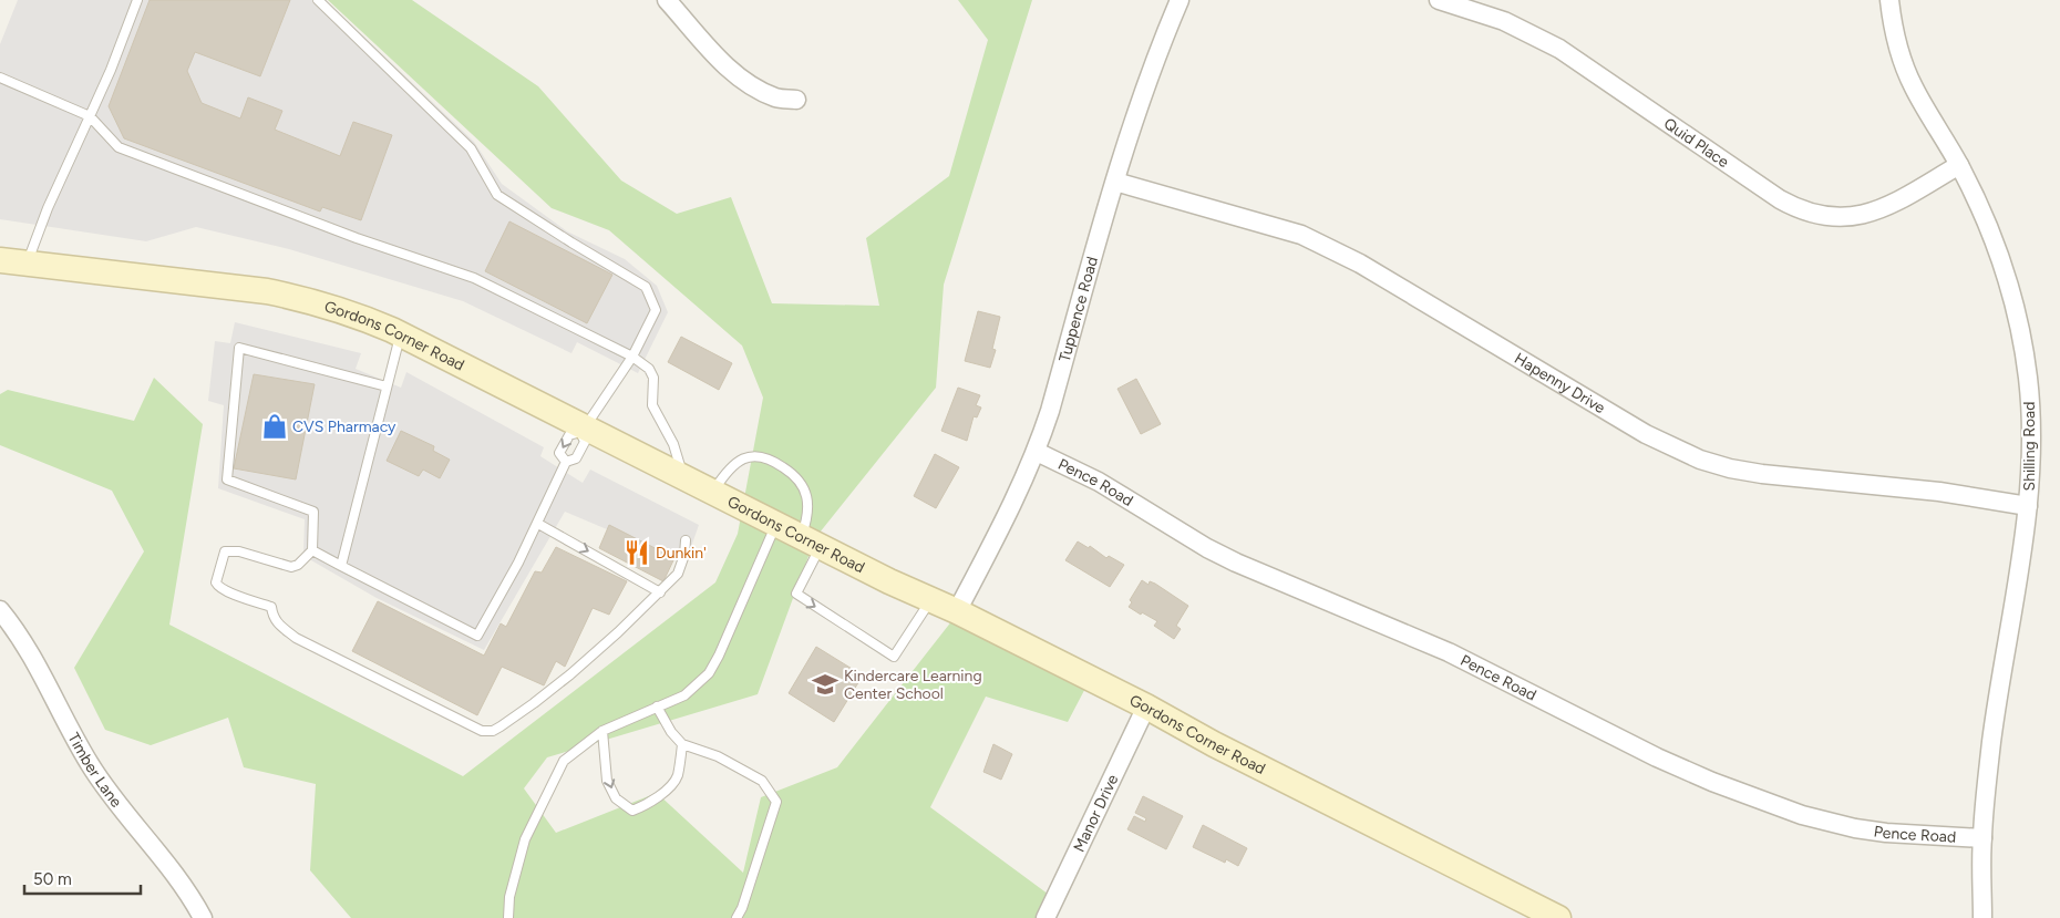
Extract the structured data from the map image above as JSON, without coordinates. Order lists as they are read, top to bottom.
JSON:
{
  "streets": {
    "street": [
      "Quid Place",
      "Tuppence Road",
      "Gordons Corner Road",
      "Hapenny Drive",
      "Shilling Road",
      "Pence Road",
      "Timber Lane",
      "Manor Drive"
    ]
  },
  "crossings": [
    ["Quid Place", "Shilling Road"],
    ["Tuppence Road", "Gordons Corner Road"],
    ["Tuppence Road", "Hapenny Drive"],
    ["Tuppence Road", "Pence Road"],
    ["Gordons Corner Road", "Manor Drive"],
    ["Hapenny Drive", "Shilling Road"],
    ["Shilling Road", "Pence Road"]
  ],
  "places": {
    "shop": ["CVS Pharmacy"],
    "restaurant": ["Dunkin'"],
    "school or university": ["Kindercare Learning Center School"]
  },
  "scale_bar": "50 m"
}
